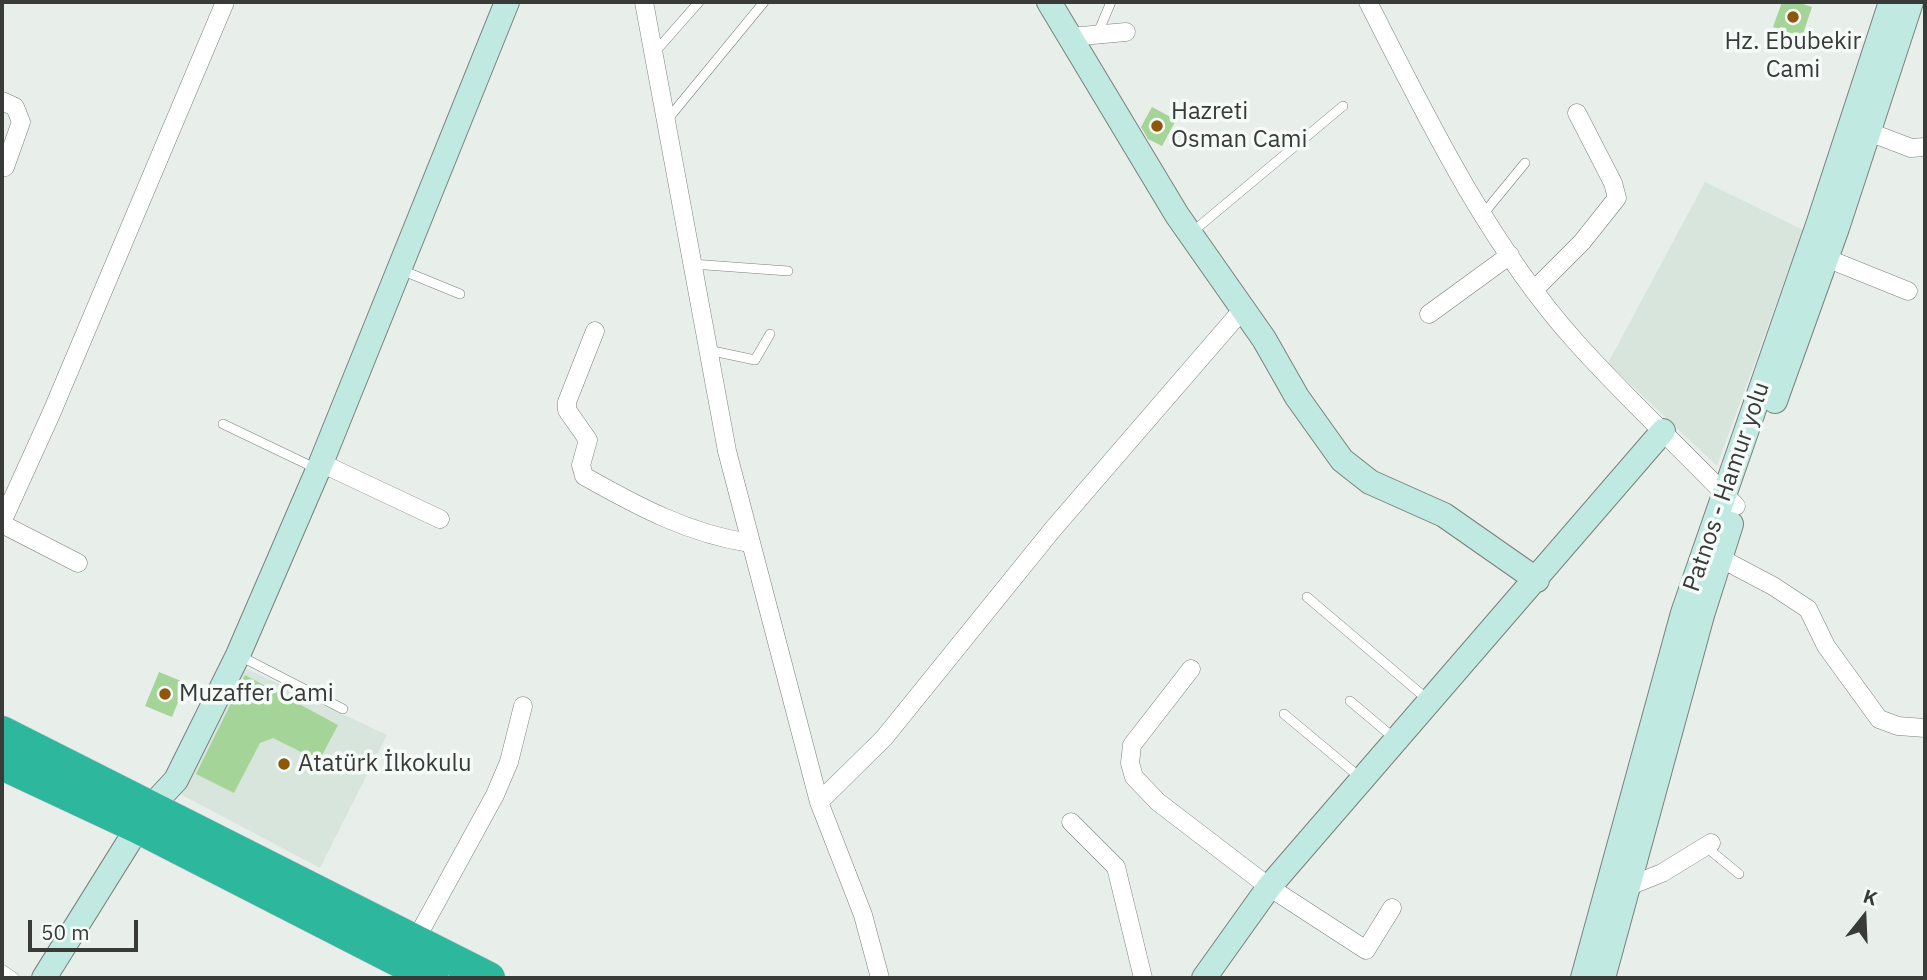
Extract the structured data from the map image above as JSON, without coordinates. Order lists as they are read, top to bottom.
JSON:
{
  "streets": {
    "street": ["Patnos - Hamur yolu"]
  },
  "places": [
    "Hz. Ebubekir Cami",
    "Hazreti Osman Cami",
    "Muzaffer Cami",
    "Atatürk İlkokulu"
  ],
  "scale_bar": "50 m",
  "north": "top"
}
